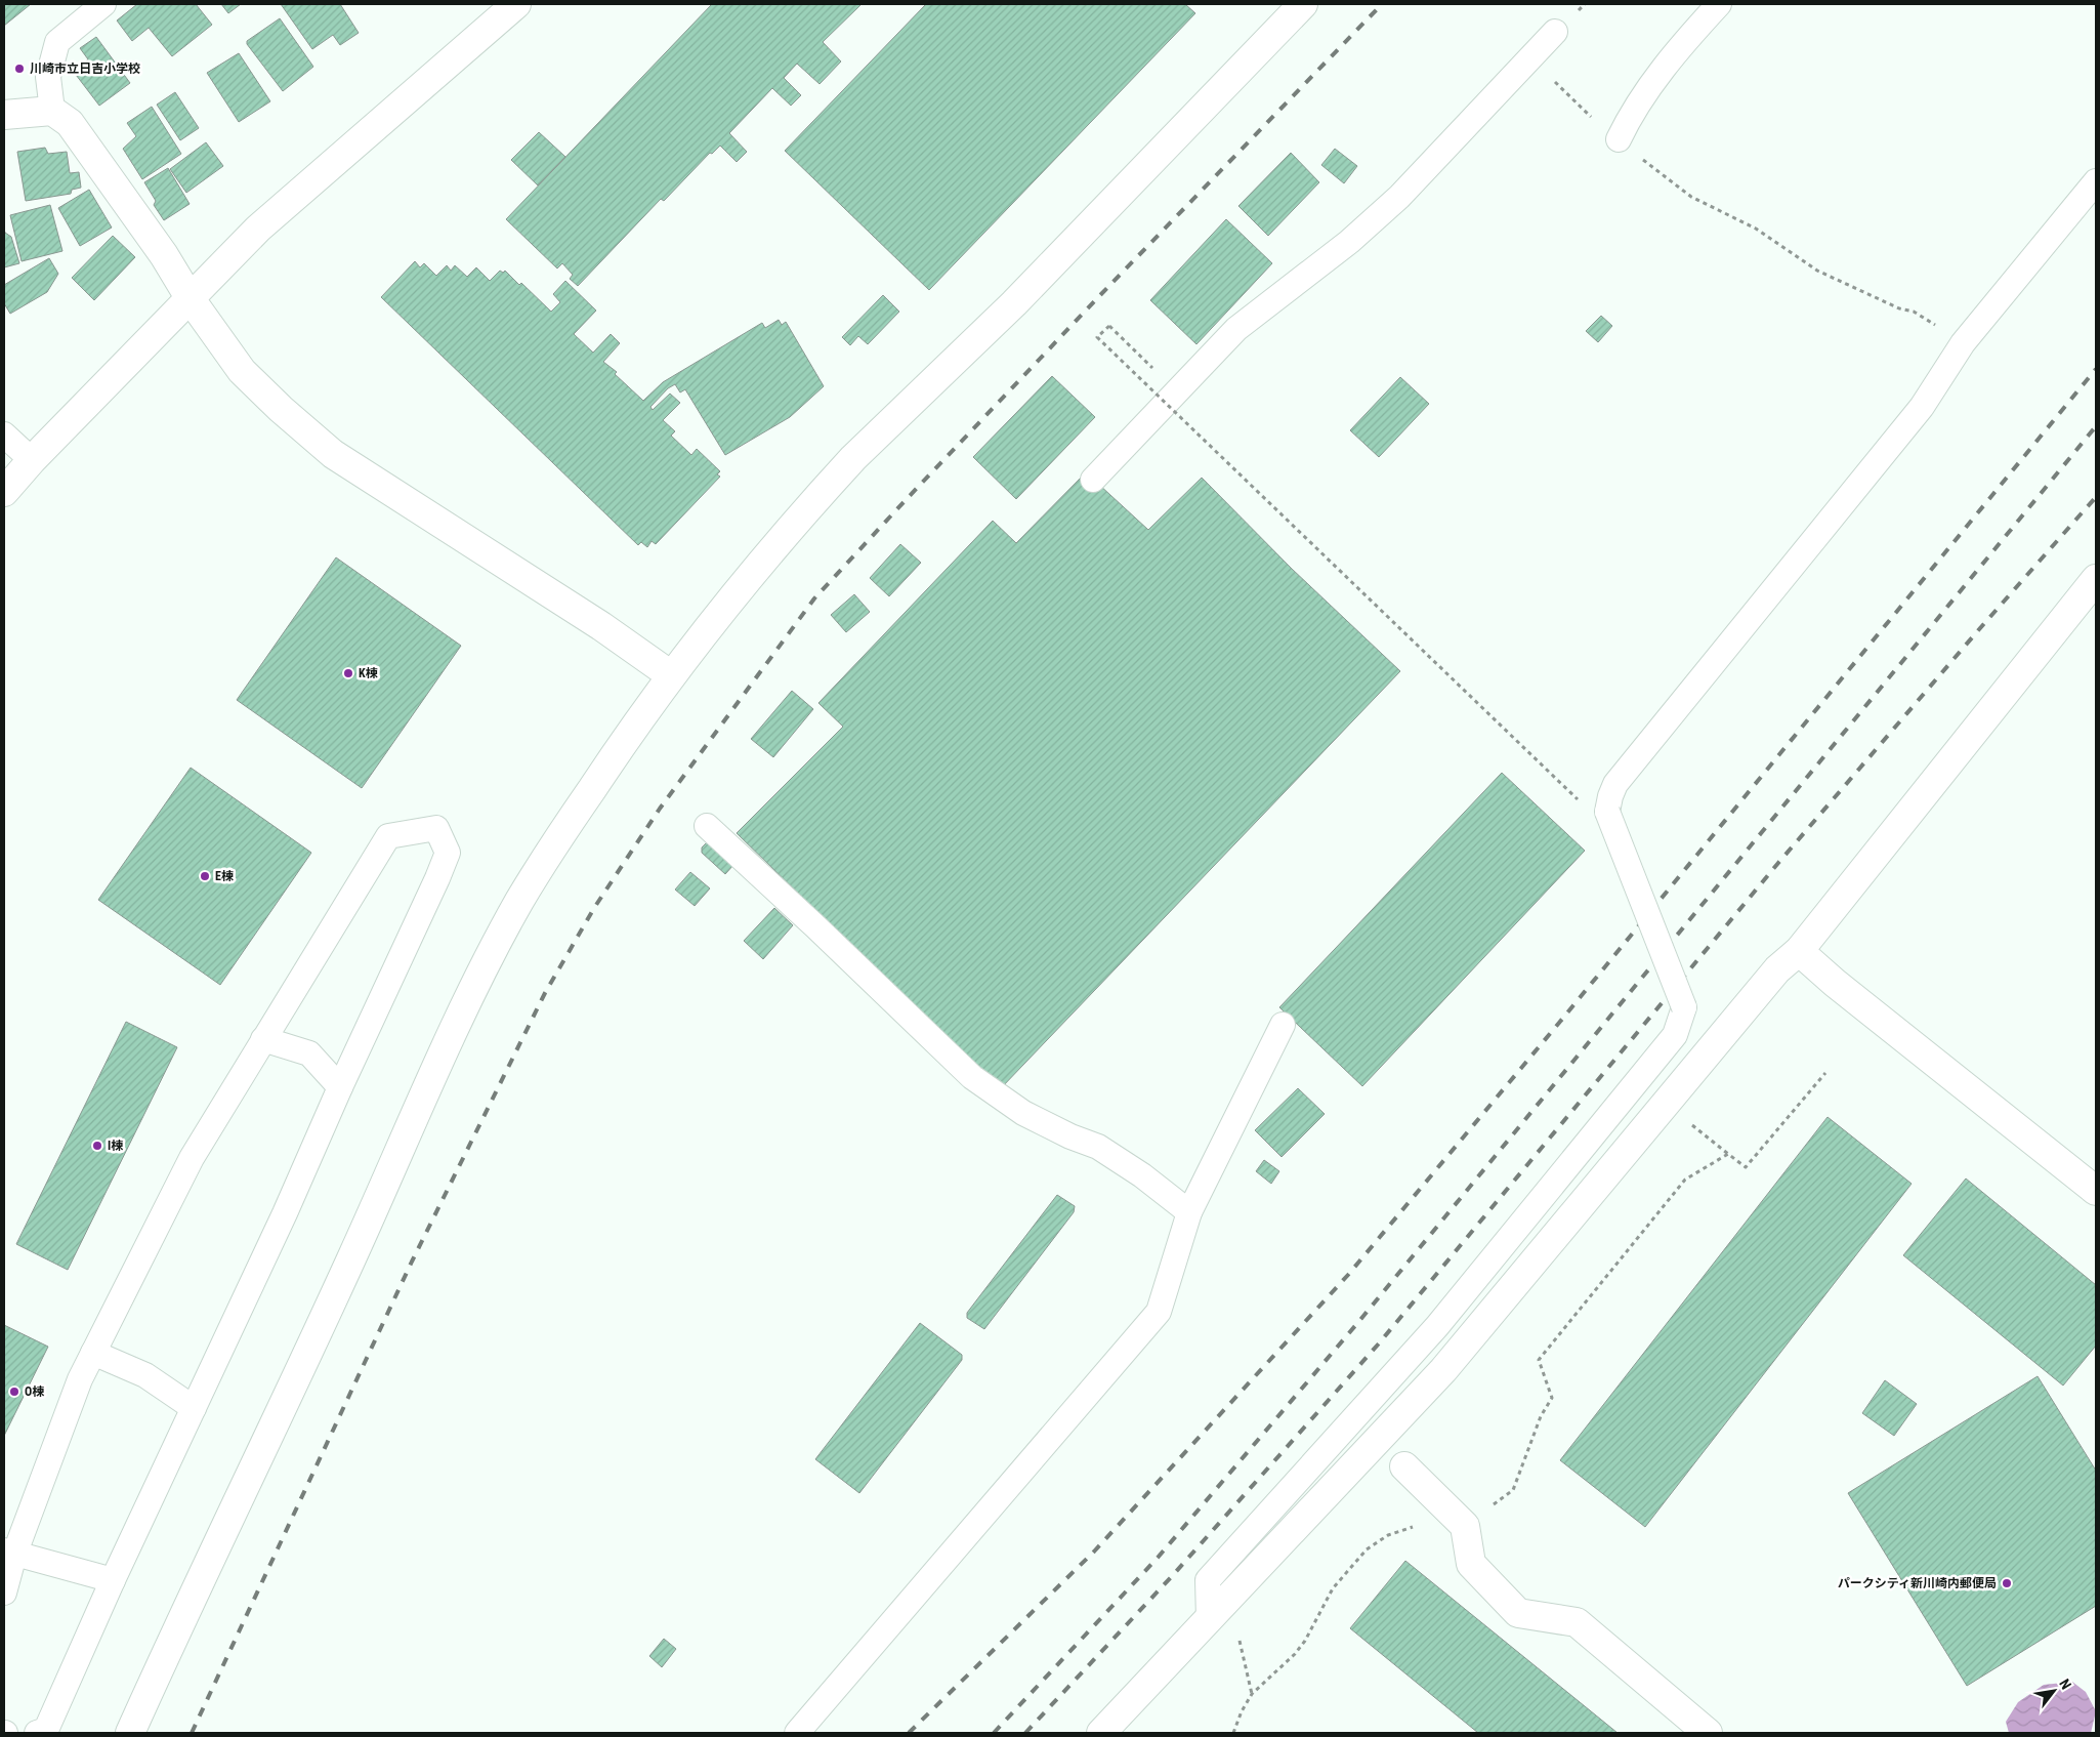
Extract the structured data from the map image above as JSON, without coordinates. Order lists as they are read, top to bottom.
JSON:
{
  "places": [
    "川崎市立日吉小学校",
    "K棟",
    "E棟",
    "I棟",
    "O棟",
    "パークシティ新川崎内郵便局"
  ],
  "north": "top right"
}
